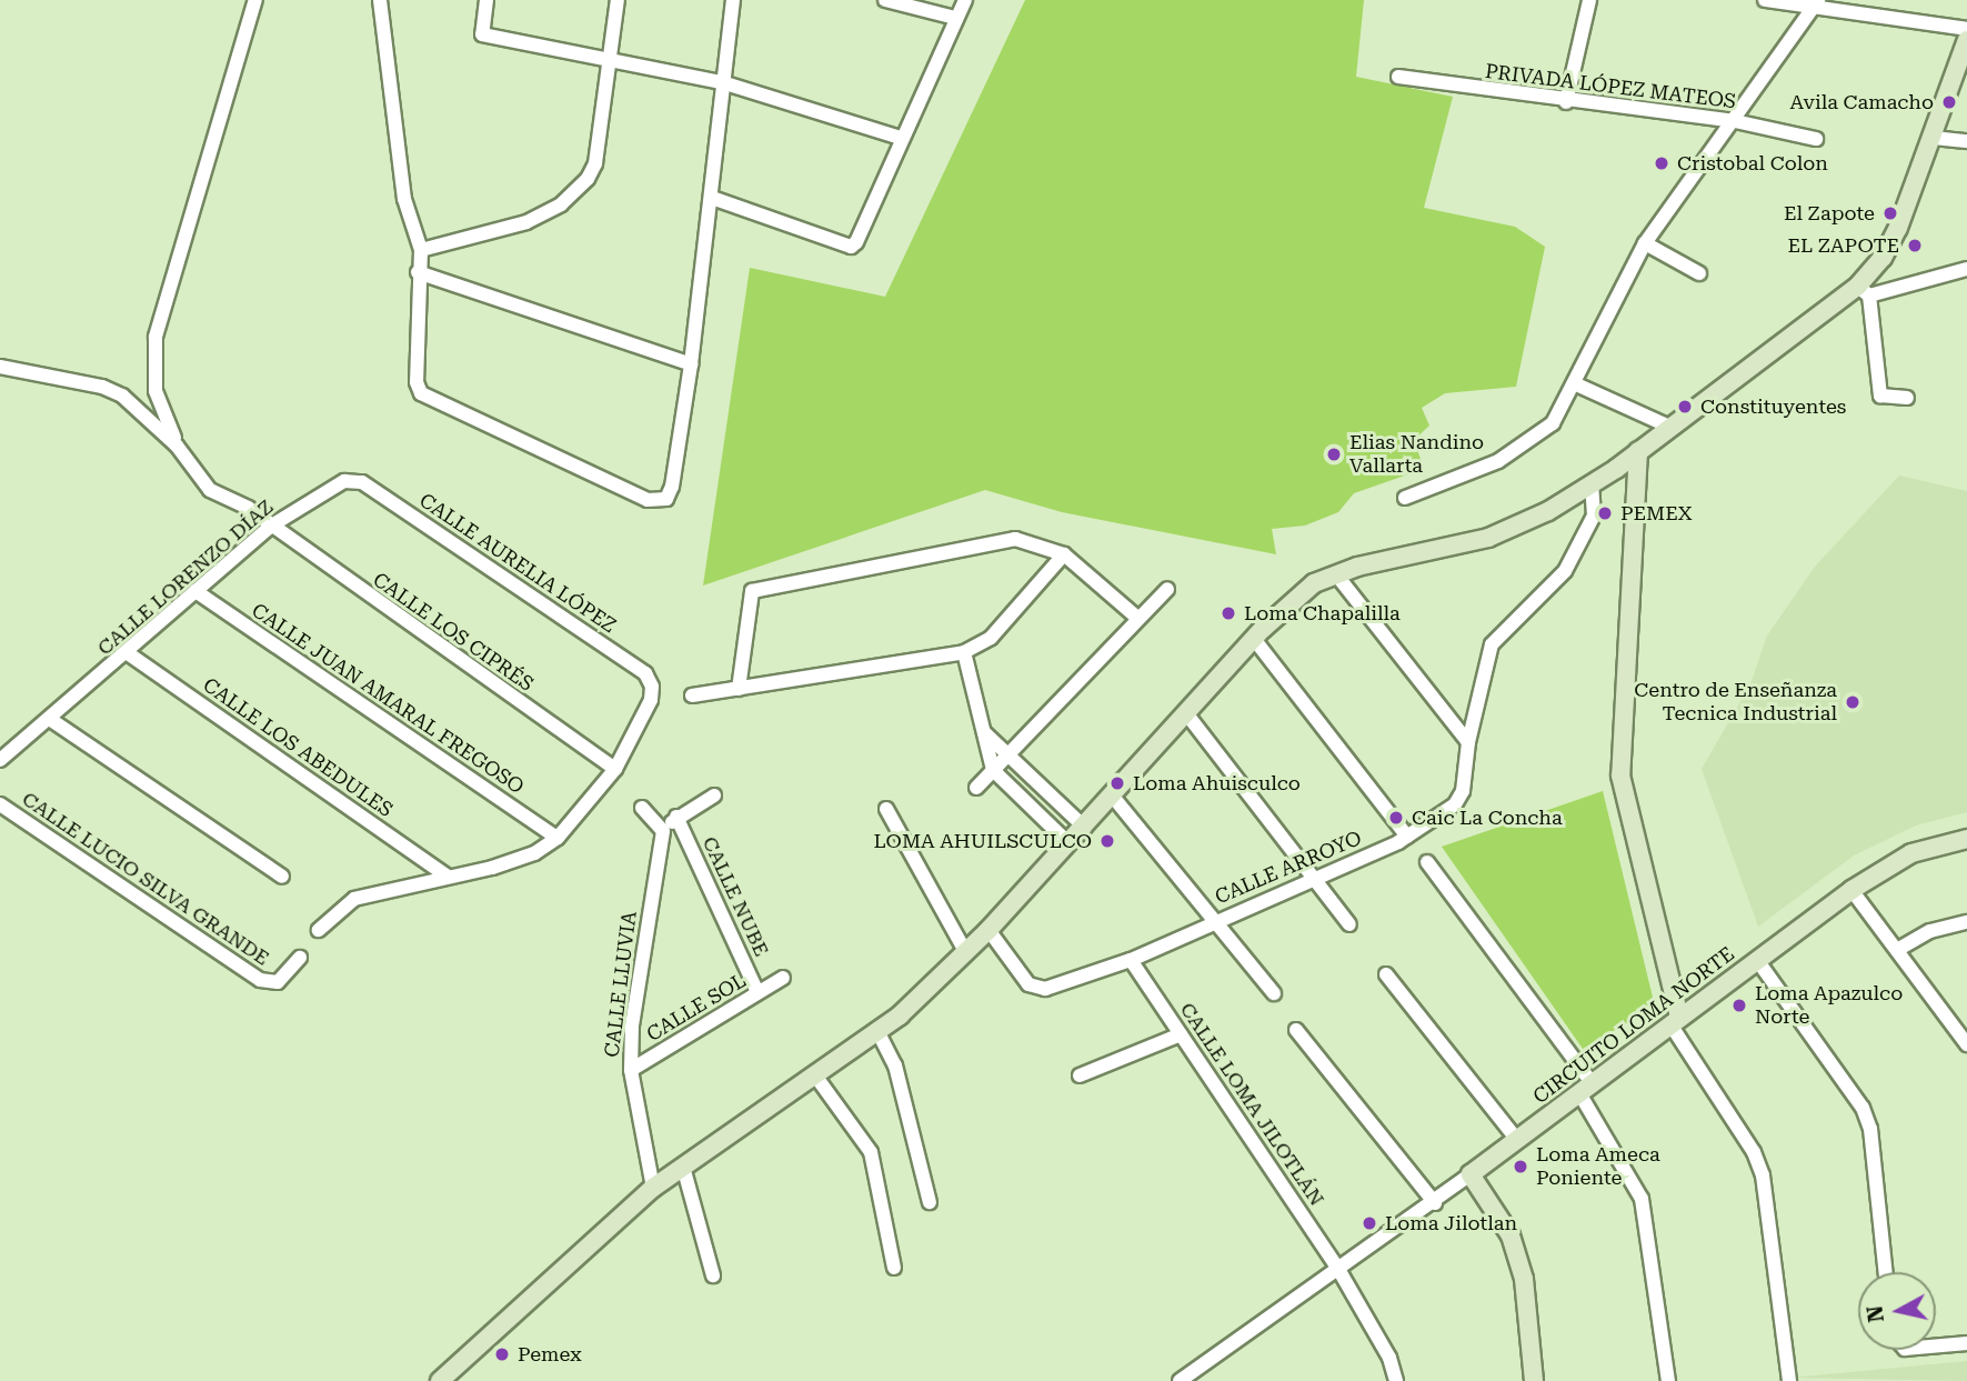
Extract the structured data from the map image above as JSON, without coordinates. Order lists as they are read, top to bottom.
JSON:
{
  "streets": {
    "street": [
      "PRIVADA LÓPEZ MATEOS",
      "CALLE AURELIA LÓPEZ",
      "CALLE LORENZO DÍAZ",
      "CALLE LOS CIPRÉS",
      "CALLE JUAN AMARAL FREGOSO",
      "CALLE LOS ABEDULES",
      "CALLE ARROYO",
      "CALLE LUCIO SILVA GRANDE",
      "CALLE NUBE",
      "CALLE LLUVIA",
      "CALLE SOL",
      "CIRCUITO LOMA NORTE",
      "CALLE LOMA JILOTLÁN"
    ]
  },
  "crossings": [
    ["CALLE AURELIA LÓPEZ", "CALLE LORENZO DÍAZ"],
    ["CALLE AURELIA LÓPEZ", "CALLE LOS CIPRÉS"],
    ["CALLE LORENZO DÍAZ", "CALLE LOS CIPRÉS"],
    ["CALLE LORENZO DÍAZ", "CALLE JUAN AMARAL FREGOSO"],
    ["CALLE LORENZO DÍAZ", "CALLE LOS ABEDULES"],
    ["CALLE ARROYO", "CALLE LOMA JILOTLÁN"],
    ["CALLE NUBE", "CALLE SOL"],
    ["CALLE LLUVIA", "CALLE SOL"],
    ["CIRCUITO LOMA NORTE", "CALLE LOMA JILOTLÁN"]
  ],
  "places": [
    "Avila Camacho",
    "Cristobal Colon",
    "El Zapote",
    "EL ZAPOTE",
    "Constituyentes",
    "Elias Nandino Vallarta",
    "PEMEX",
    "Loma Chapalilla",
    "Centro de Enseñanza Tecnica Industrial",
    "Loma Ahuisculco",
    "Caic La Concha",
    "LOMA AHUILSCULCO",
    "Loma Apazulco Norte",
    "Loma Ameca Poniente",
    "Loma Jilotlan",
    "Pemex"
  ],
  "north": "left"
}
